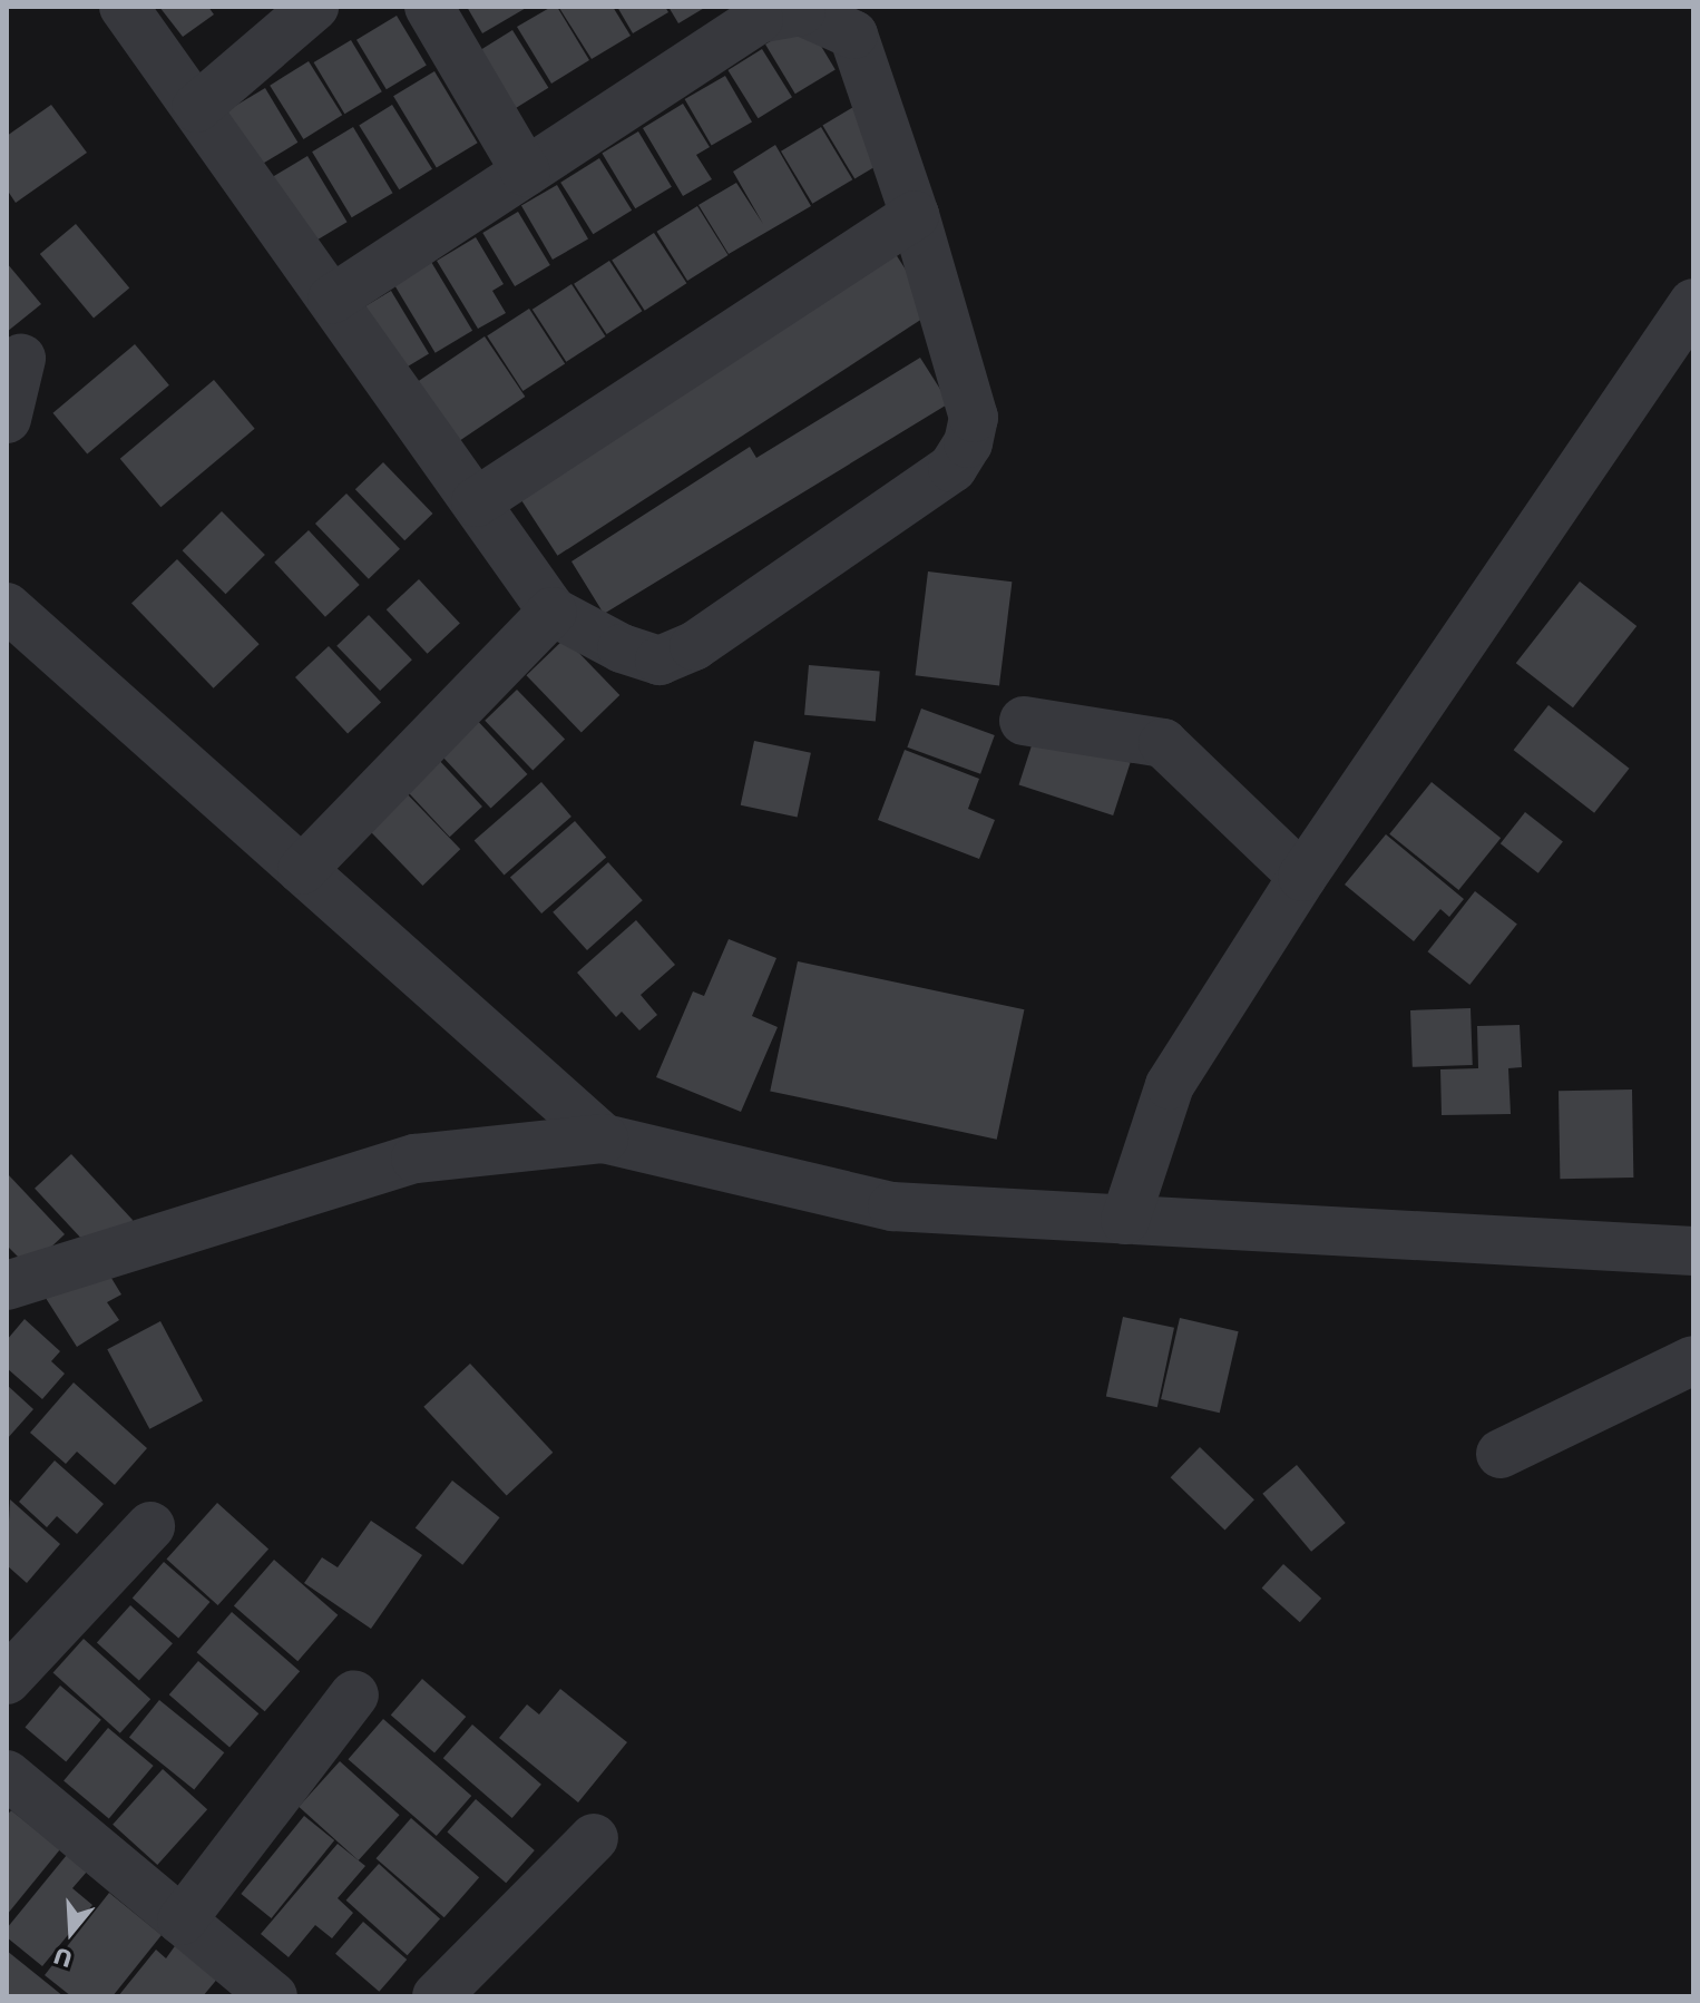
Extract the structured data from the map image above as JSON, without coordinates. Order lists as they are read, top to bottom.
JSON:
{
  "north": "bottom"
}
